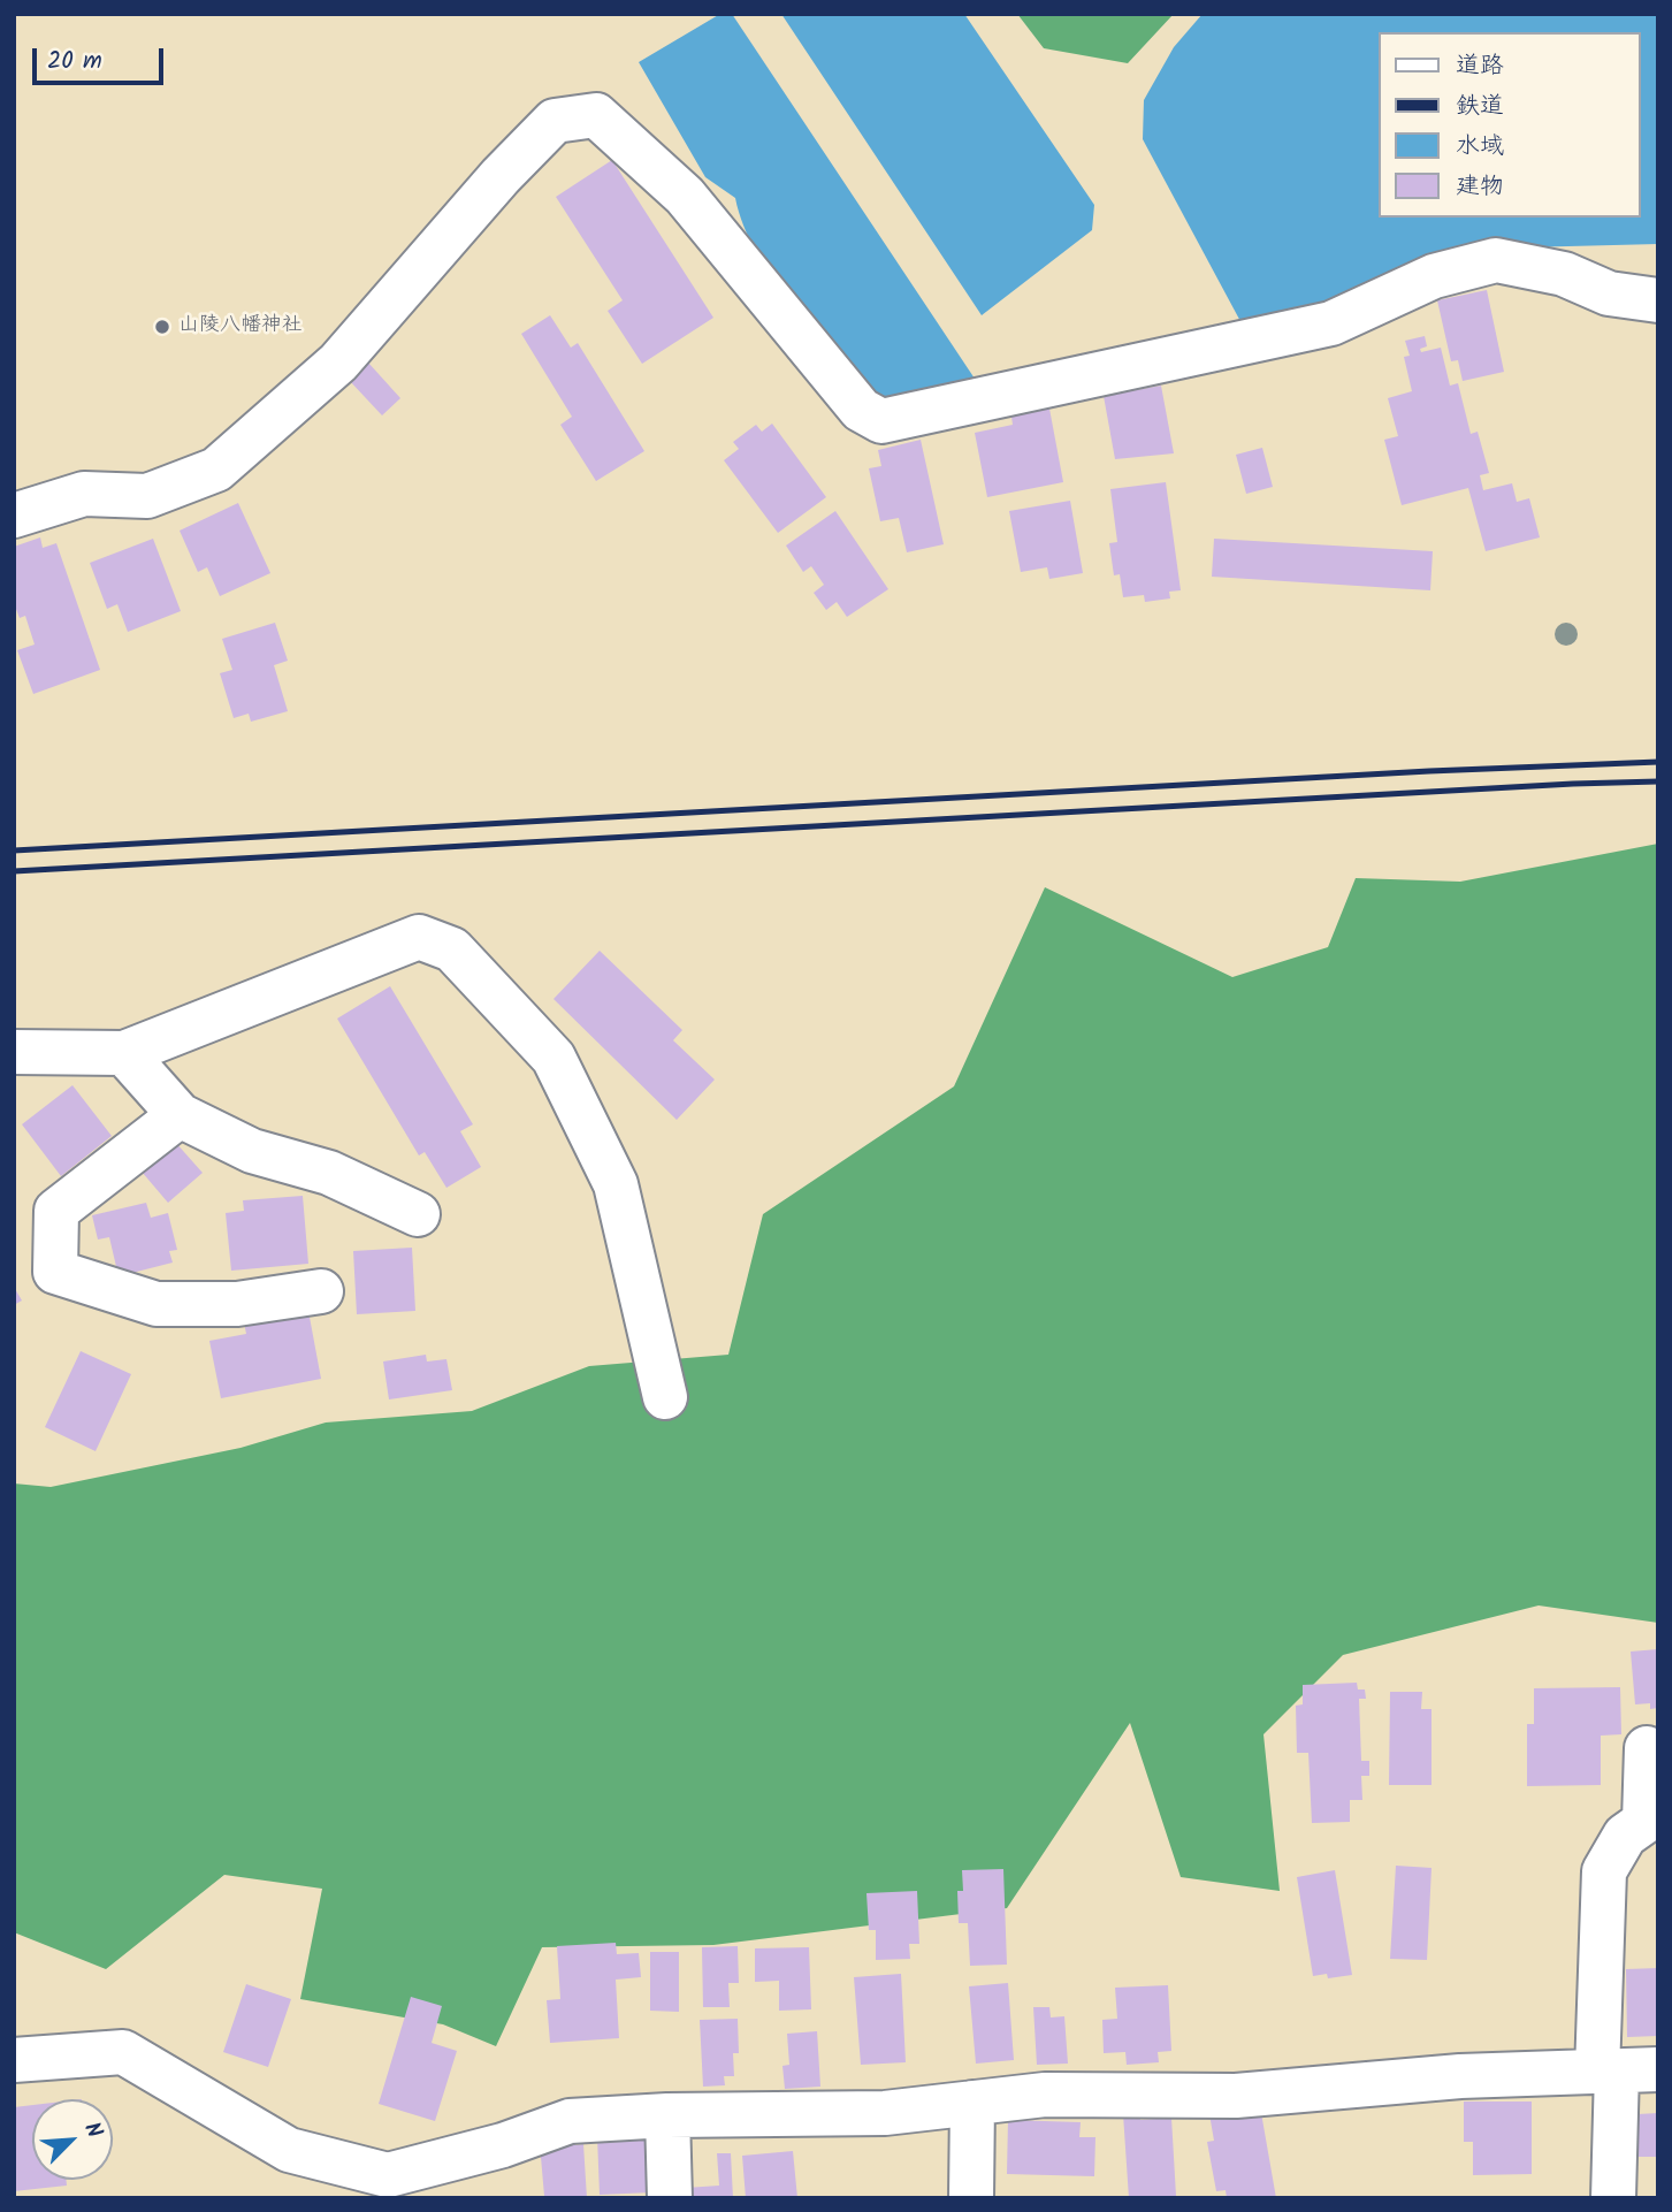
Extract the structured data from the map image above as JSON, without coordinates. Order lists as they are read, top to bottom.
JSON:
{
  "places": ["山陵八幡神社"],
  "legend": [
    "道路",
    "鉄道",
    "水域",
    "建物"
  ],
  "scale_bar": "20 m",
  "north": "top right"
}
